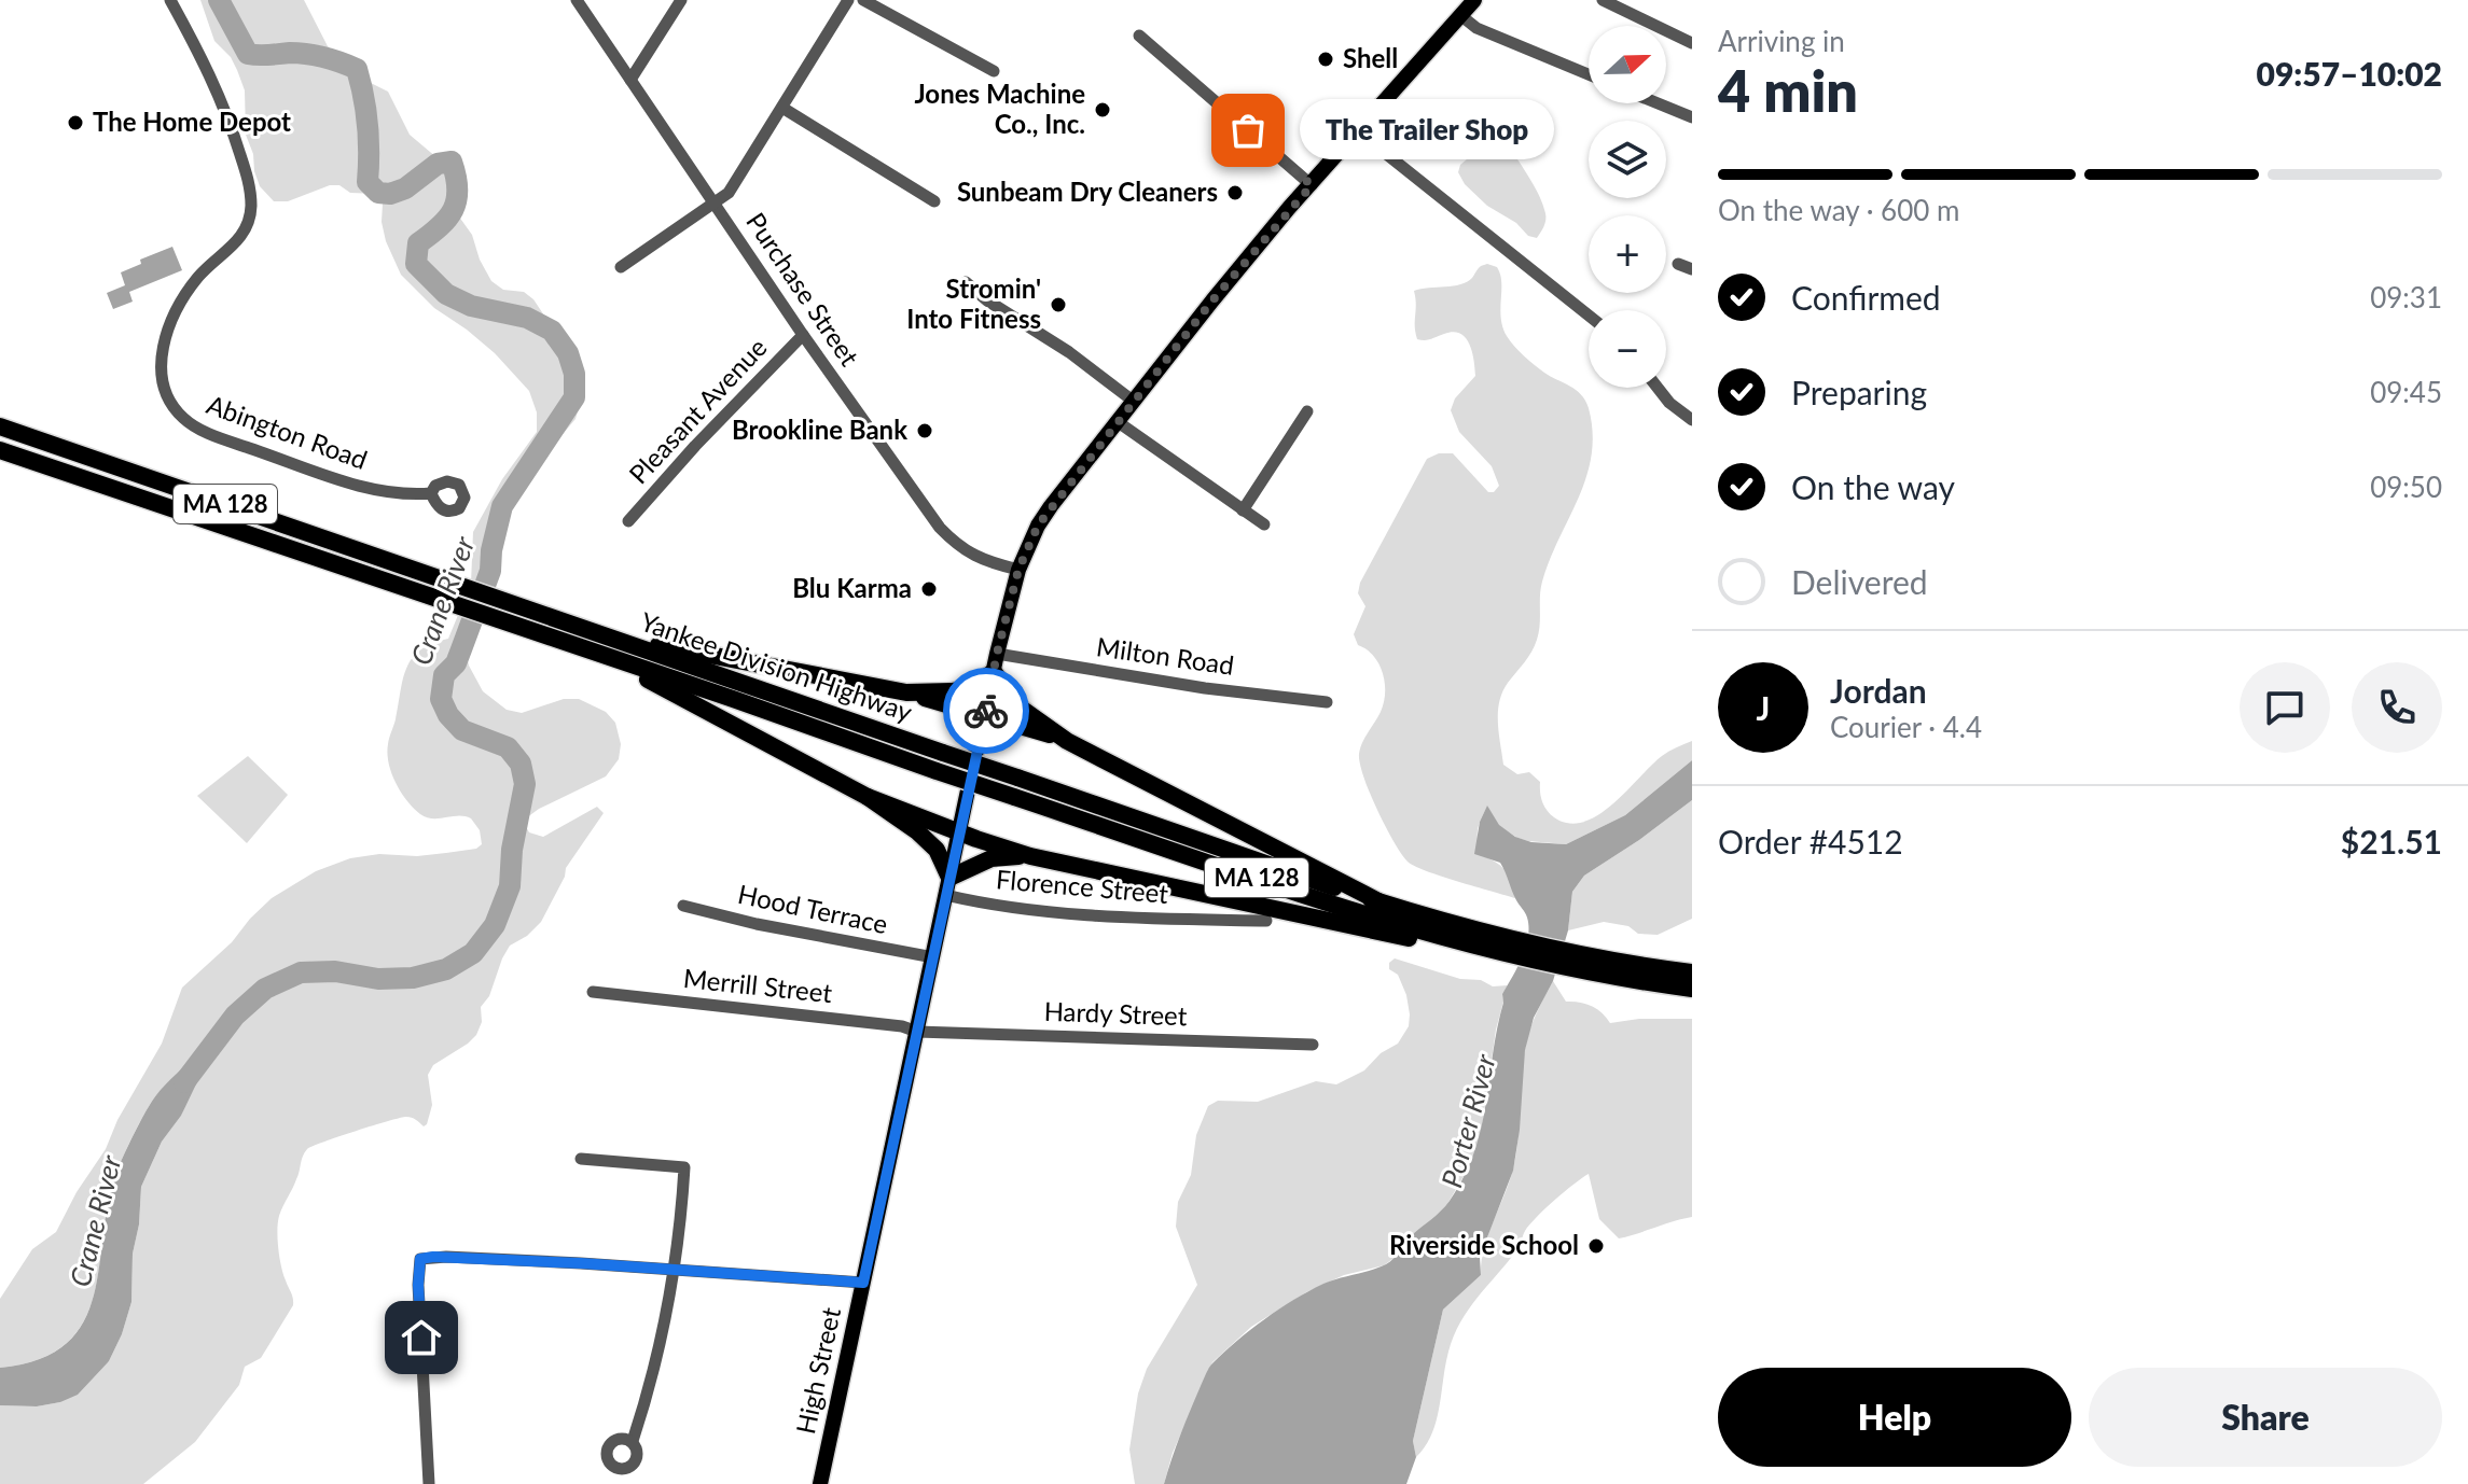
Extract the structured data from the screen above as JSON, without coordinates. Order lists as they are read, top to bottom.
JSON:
{
  "streets": {
    "highway": ["MA 128", "Yankee Division Highway"],
    "main road": ["High Street"],
    "street": [
      "Purchase Street",
      "Pleasant Avenue",
      "Abington Road",
      "Milton Road",
      "Florence Street",
      "Hood Terrace",
      "Merrill Street",
      "Hardy Street"
    ]
  },
  "crossings": [
    ["Purchase Street", "Pleasant Avenue"],
    ["Purchase Street", "High Street"],
    ["Milton Road", "High Street"],
    ["Florence Street", "High Street"],
    ["Hood Terrace", "High Street"],
    ["Merrill Street", "Hardy Street"],
    ["Merrill Street", "High Street"],
    ["Hardy Street", "High Street"]
  ],
  "water": ["Crane River", "Porter River"],
  "places": [
    "Shell",
    "Jones Machine Co., Inc.",
    "The Home Depot",
    "The Trailer Shop",
    "Sunbeam Dry Cleaners",
    "Stromin' Into Fitness",
    "Brookline Bank",
    "Blu Karma",
    "Riverside School"
  ],
  "north": "right",
  "page": {
    "heading": ["4 min", "Arriving in", "09:57–10:02"],
    "panel": [
      "Jordan",
      "Courier · 4.4",
      "Order #4512",
      "$21.51"
    ],
    "map_buttons": ["+", "−"],
    "bubble": "The Trailer Shop",
    "bar": "On the way · 600 m",
    "list": [
      ["Confirmed", "09:31"],
      ["Preparing", "09:45"],
      ["On the way", "09:50"],
      "Delivered"
    ],
    "round": "J",
    "buttons": ["Help", "Share"]
  }
}
